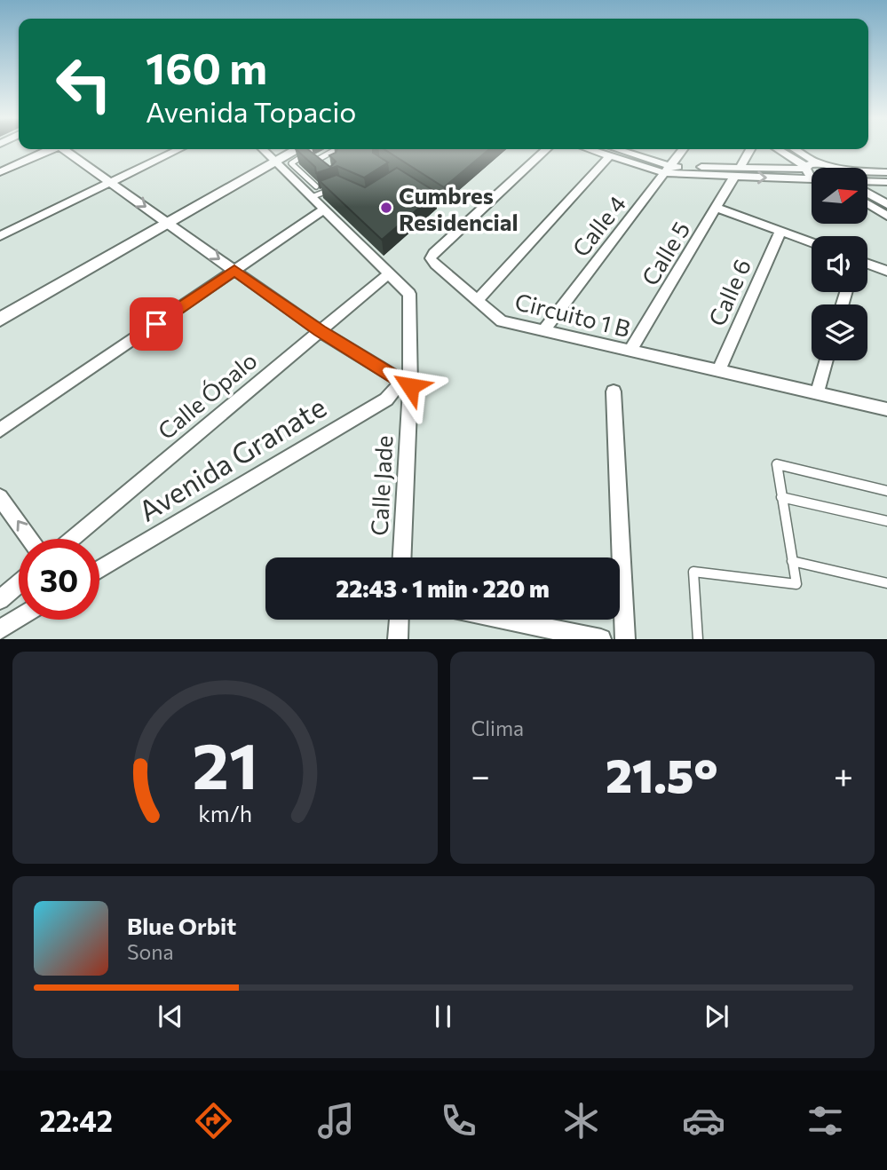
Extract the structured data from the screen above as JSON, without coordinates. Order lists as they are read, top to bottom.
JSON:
{
  "streets": {
    "street": [
      "Calle 4",
      "Calle 5",
      "Calle 6",
      "Circuito 1 B",
      "Calle Ópalo",
      "Avenida Granate",
      "Calle Jade"
    ]
  },
  "crossings": [
    ["Calle 4", "Circuito 1 B"],
    ["Calle 5", "Circuito 1 B"],
    ["Calle 6", "Circuito 1 B"],
    ["Calle Ópalo", "Calle Jade"],
    ["Avenida Granate", "Calle Jade"]
  ],
  "places": ["Cumbres Residencial"],
  "north": "right",
  "page": {
    "turn": ["160 m", "Avenida Topacio"],
    "limit": "30",
    "trip": "22:43 · 1 min · 220 m",
    "tile": "Clima",
    "heat": ["−", "21.5°", "+"],
    "song": ["Blue Orbit", "Sona"],
    "tabs": "22:42",
    "gauge": ["21", "km/h"]
  }
}
